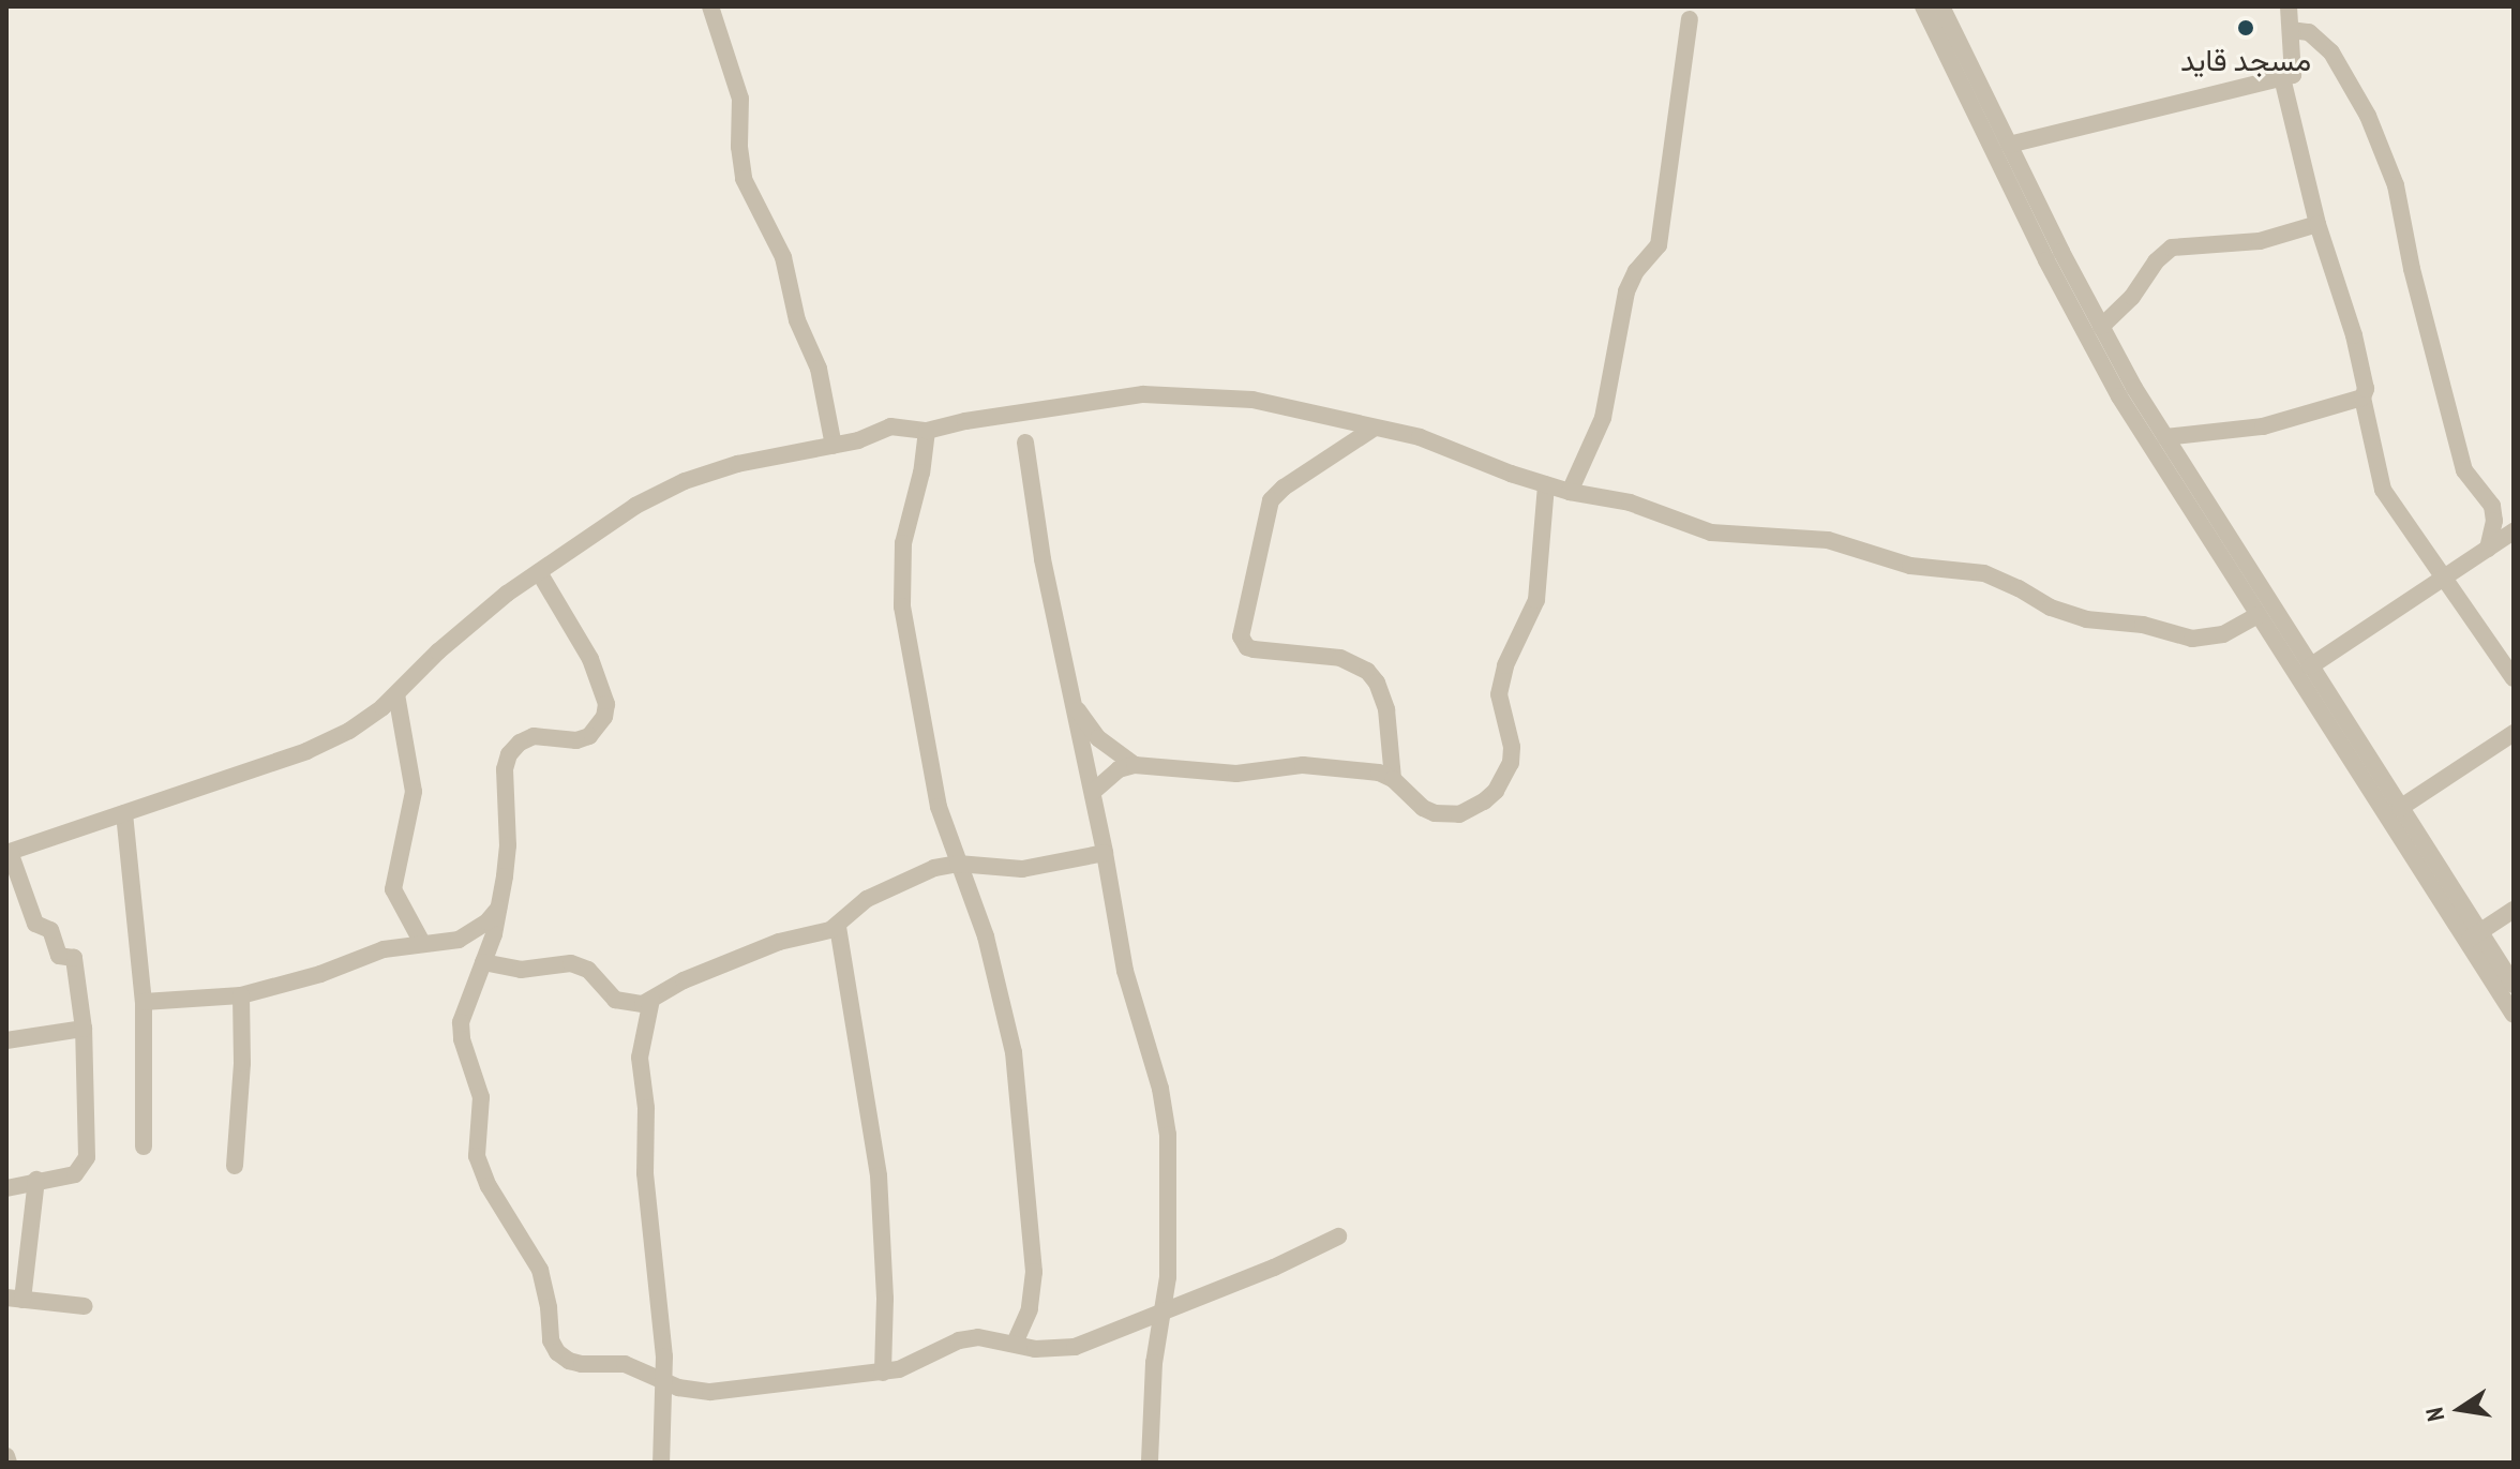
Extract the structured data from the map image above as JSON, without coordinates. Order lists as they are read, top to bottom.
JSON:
{
  "places": ["مسجد قايد"],
  "north": "left"
}
